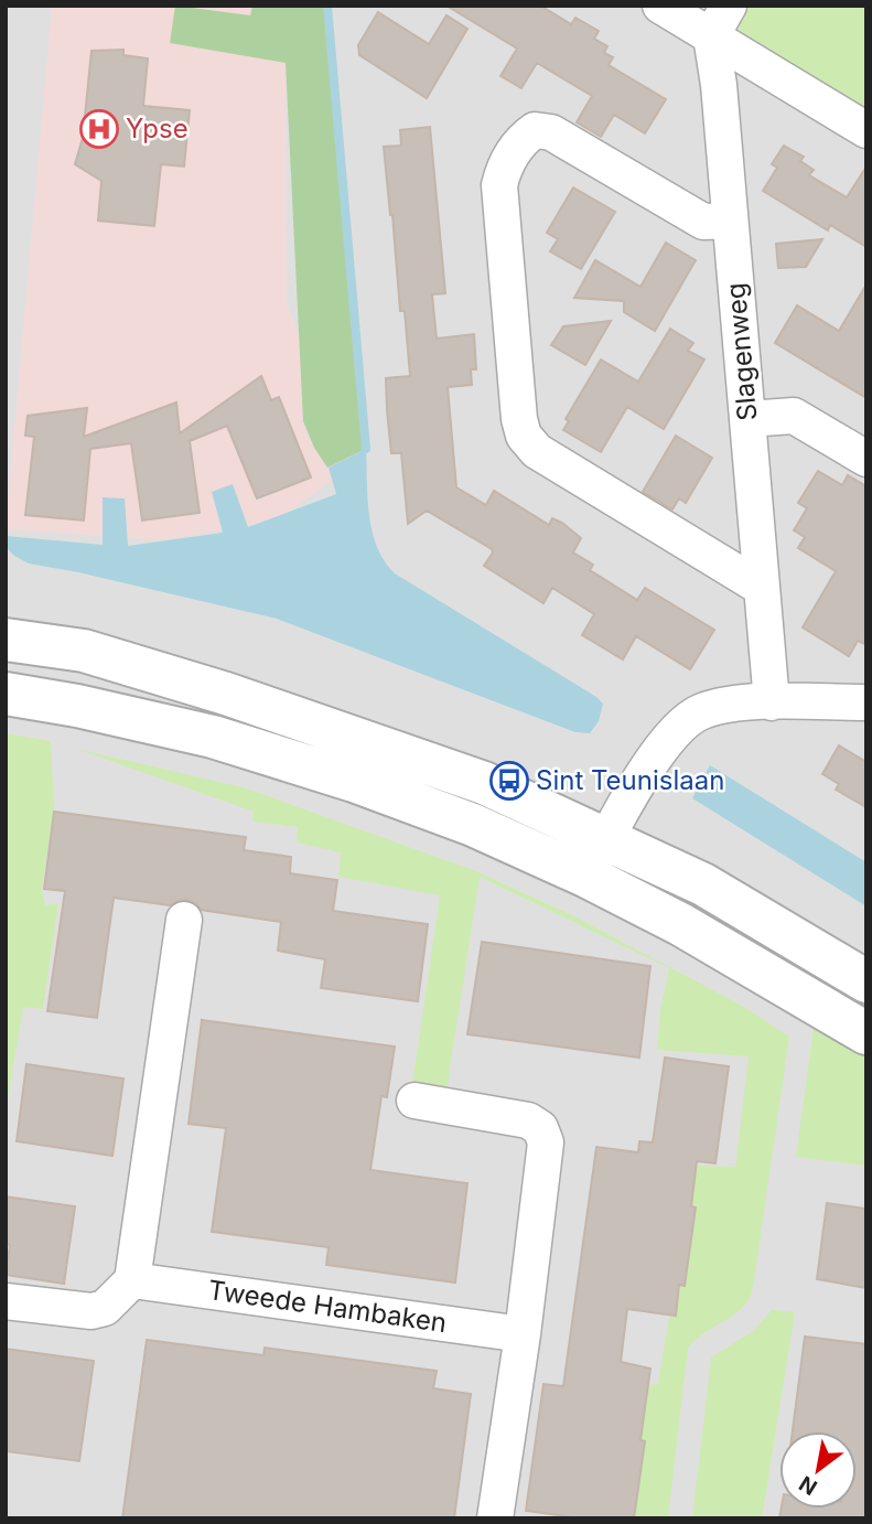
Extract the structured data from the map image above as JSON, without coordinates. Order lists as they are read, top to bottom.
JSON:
{
  "streets": {
    "street": ["Slagenweg", "Tweede Hambaken"]
  },
  "places": {
    "hospital": ["Ypse"],
    "bus stop": ["Sint Teunislaan"]
  },
  "north": "bottom left"
}
